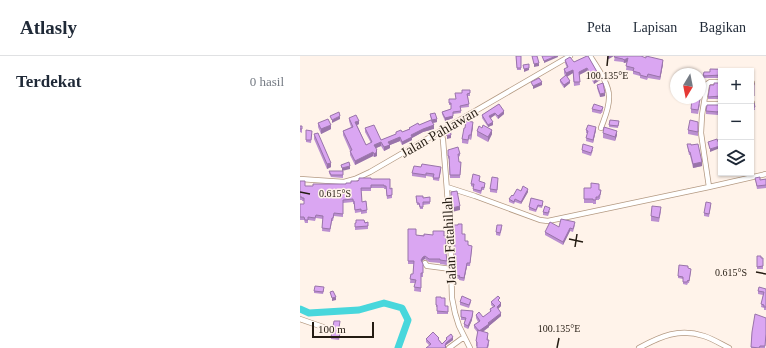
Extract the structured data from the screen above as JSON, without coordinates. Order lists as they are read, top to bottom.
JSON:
{
  "streets": {
    "street": ["Jalan Pahlawan", "Jalan Fatahillah"]
  },
  "crossings": [
    ["Jalan Pahlawan", "Jalan Fatahillah"]
  ],
  "scale_bar": "100 m",
  "north": "bottom",
  "page": {
    "header": "Atlasly",
    "nav": ["Peta", "Lapisan", "Bagikan"],
    "heading": ["Terdekat", "0 hasil"],
    "map_buttons": ["+", "−"],
    "scale": "100 m"
  },
  "coordinates": ["100.135°E", "0.615°S"]
}
